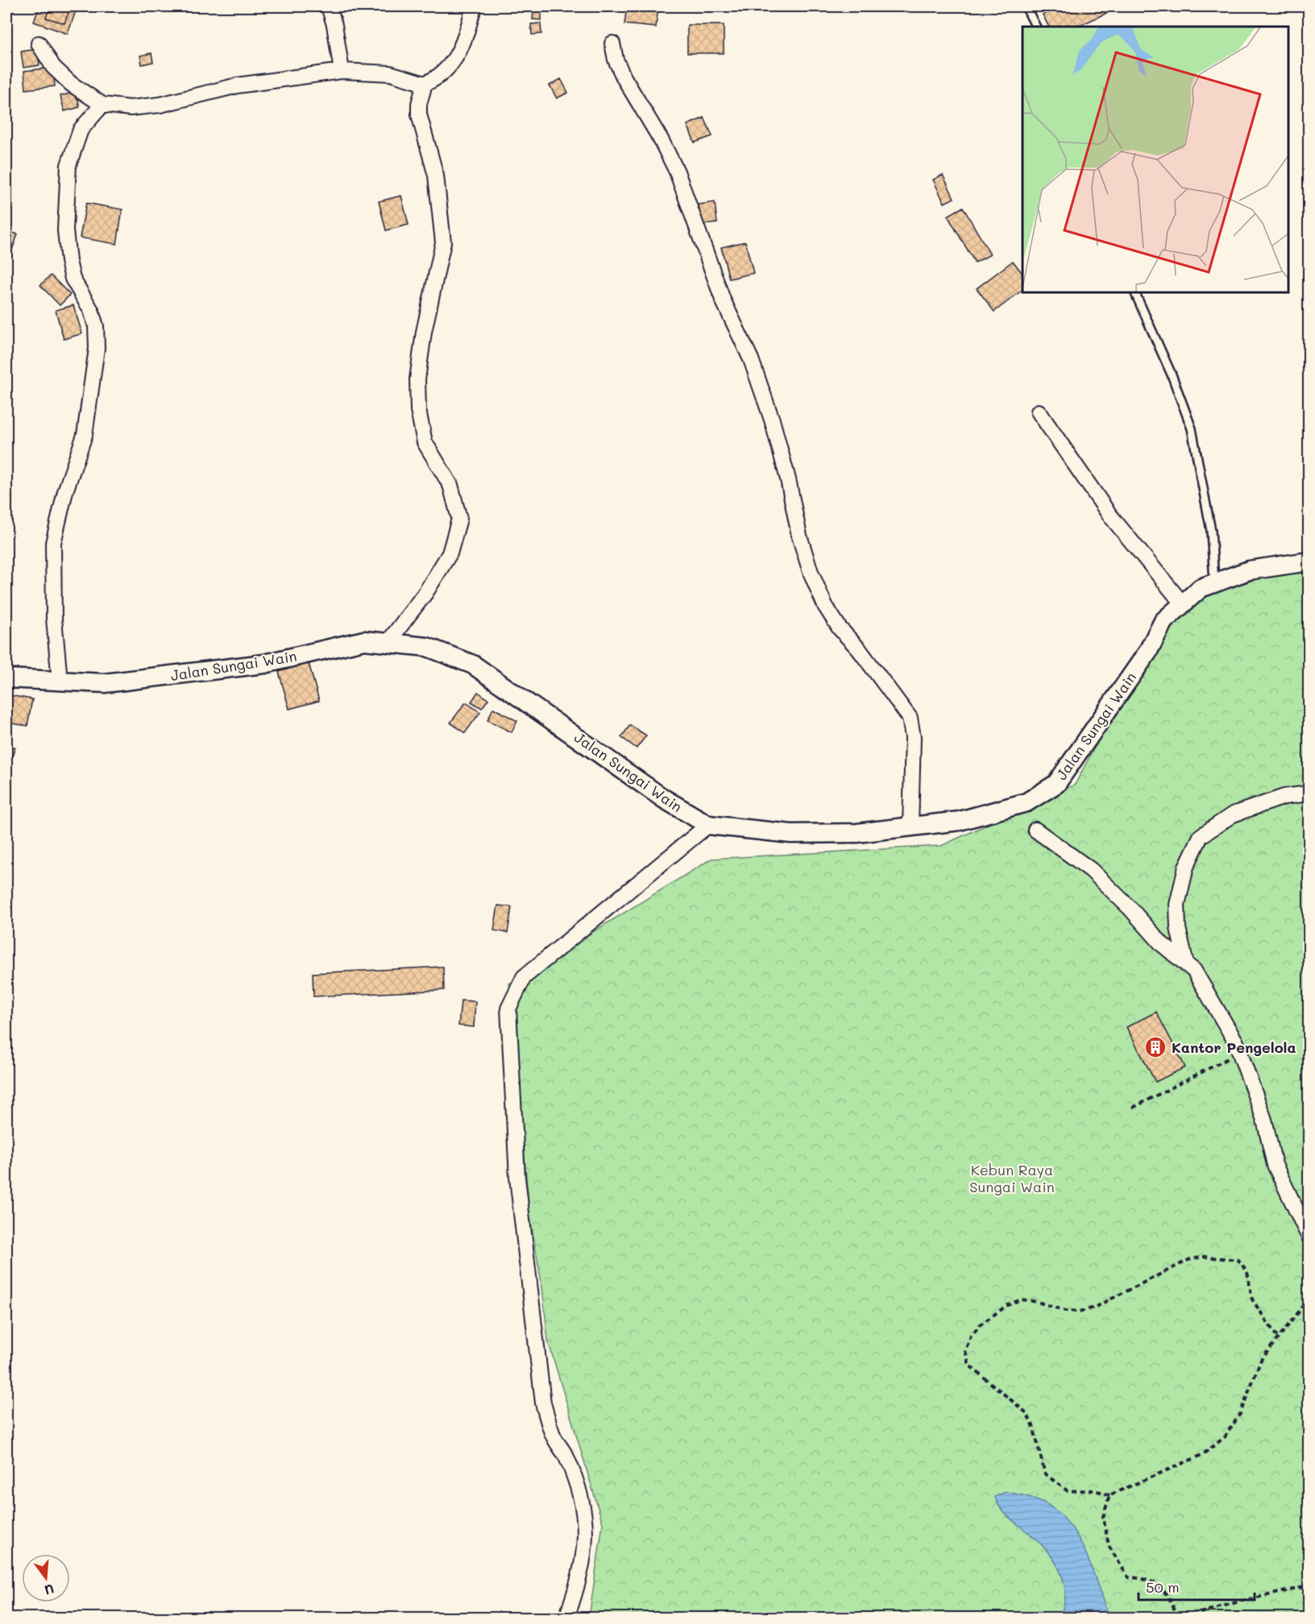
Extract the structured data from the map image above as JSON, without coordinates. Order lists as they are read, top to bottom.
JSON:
{
  "streets": {
    "street": ["Jalan Sungai Wain"]
  },
  "parks": ["Kebun Raya Sungai Wain"],
  "places": {
    "building": ["Kantor Pengelola"]
  },
  "scale_bar": "50 m",
  "north": "bottom"
}
